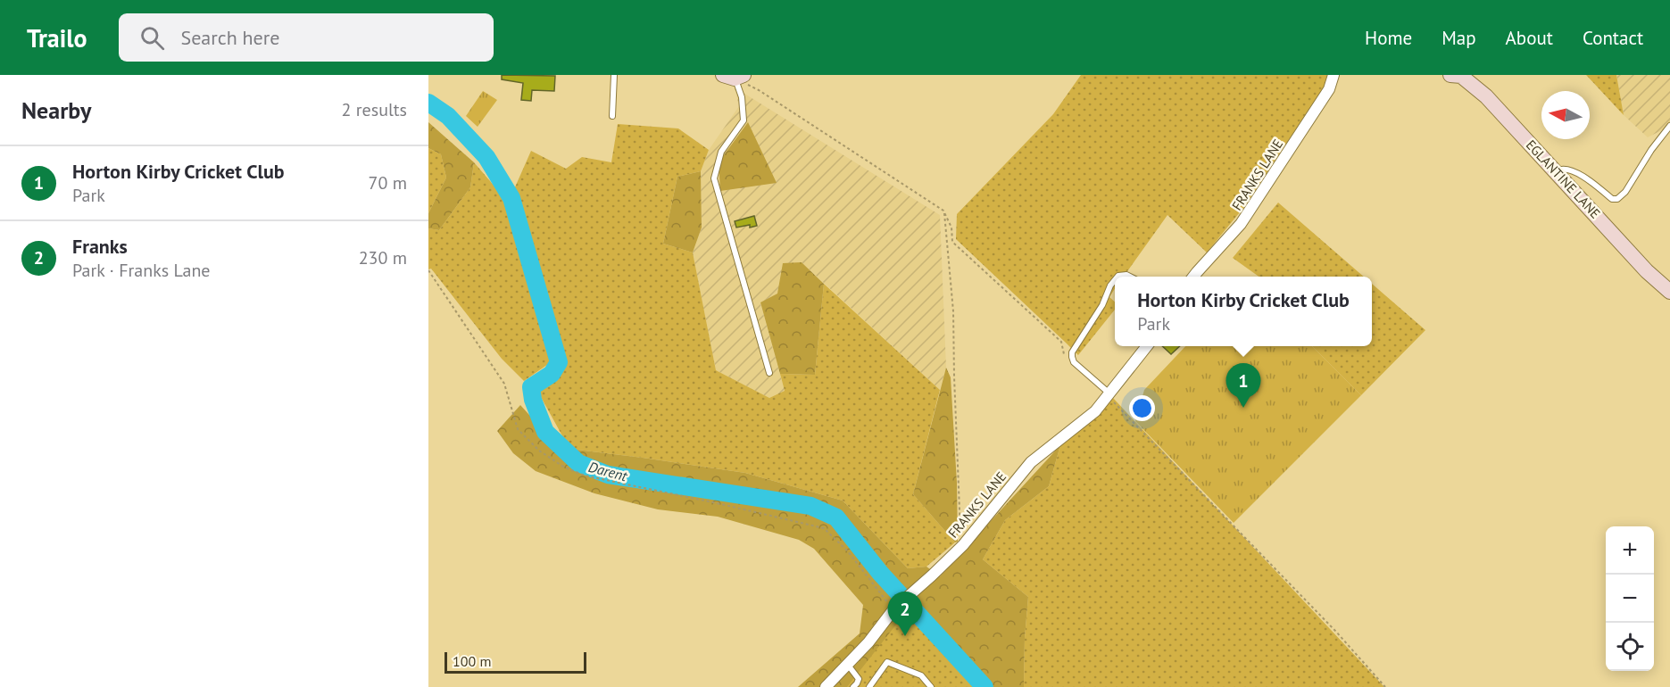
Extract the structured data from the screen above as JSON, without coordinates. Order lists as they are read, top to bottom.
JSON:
{
  "streets": {
    "street": ["FRANKS LANE", "EGLANTINE LANE"]
  },
  "water": ["Darent"],
  "scale_bar": "100 m",
  "north": "left",
  "page": {
    "header": "Trailo",
    "search": "Search here",
    "nav": [
      "Home",
      "Map",
      "About",
      "Contact"
    ],
    "heading": ["Nearby", "2 results"],
    "list": [
      {
        "mark": "1",
        "name": "Horton Kirby Cricket Club",
        "note": "Park",
        "value": "70 m"
      },
      {
        "mark": "2",
        "name": "Franks",
        "note": "Park · Franks Lane",
        "value": "230 m"
      }
    ],
    "popup": ["Horton Kirby Cricket Club", "Park"],
    "pins": ["1", "2"],
    "map_buttons": ["+", "−"],
    "scale": "100 m"
  }
}
